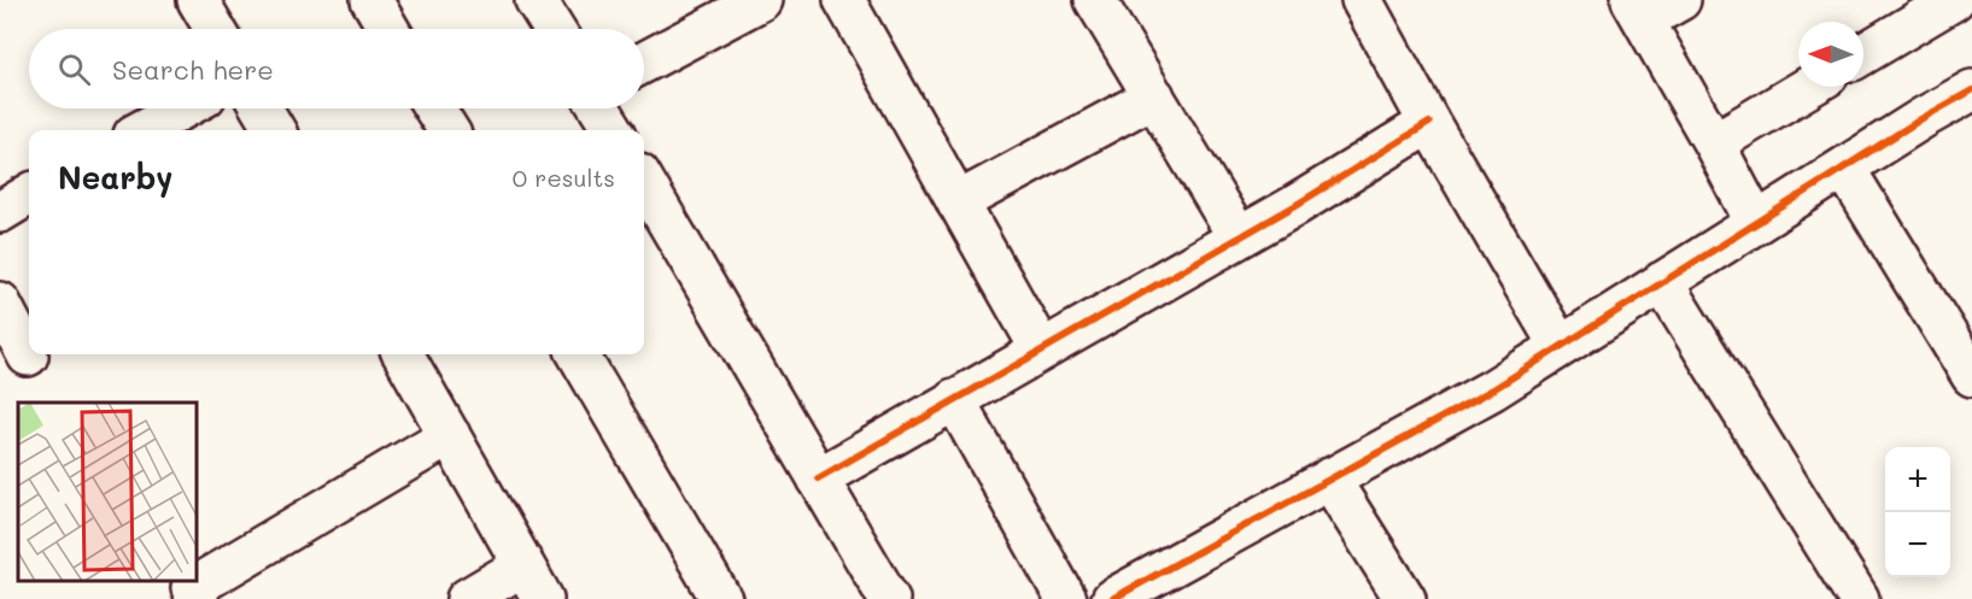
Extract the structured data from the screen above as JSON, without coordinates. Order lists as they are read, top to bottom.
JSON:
{
  "north": "left",
  "page": {
    "search": "Search here",
    "heading": ["Nearby", "0 results"],
    "map_buttons": ["+", "−"]
  }
}
